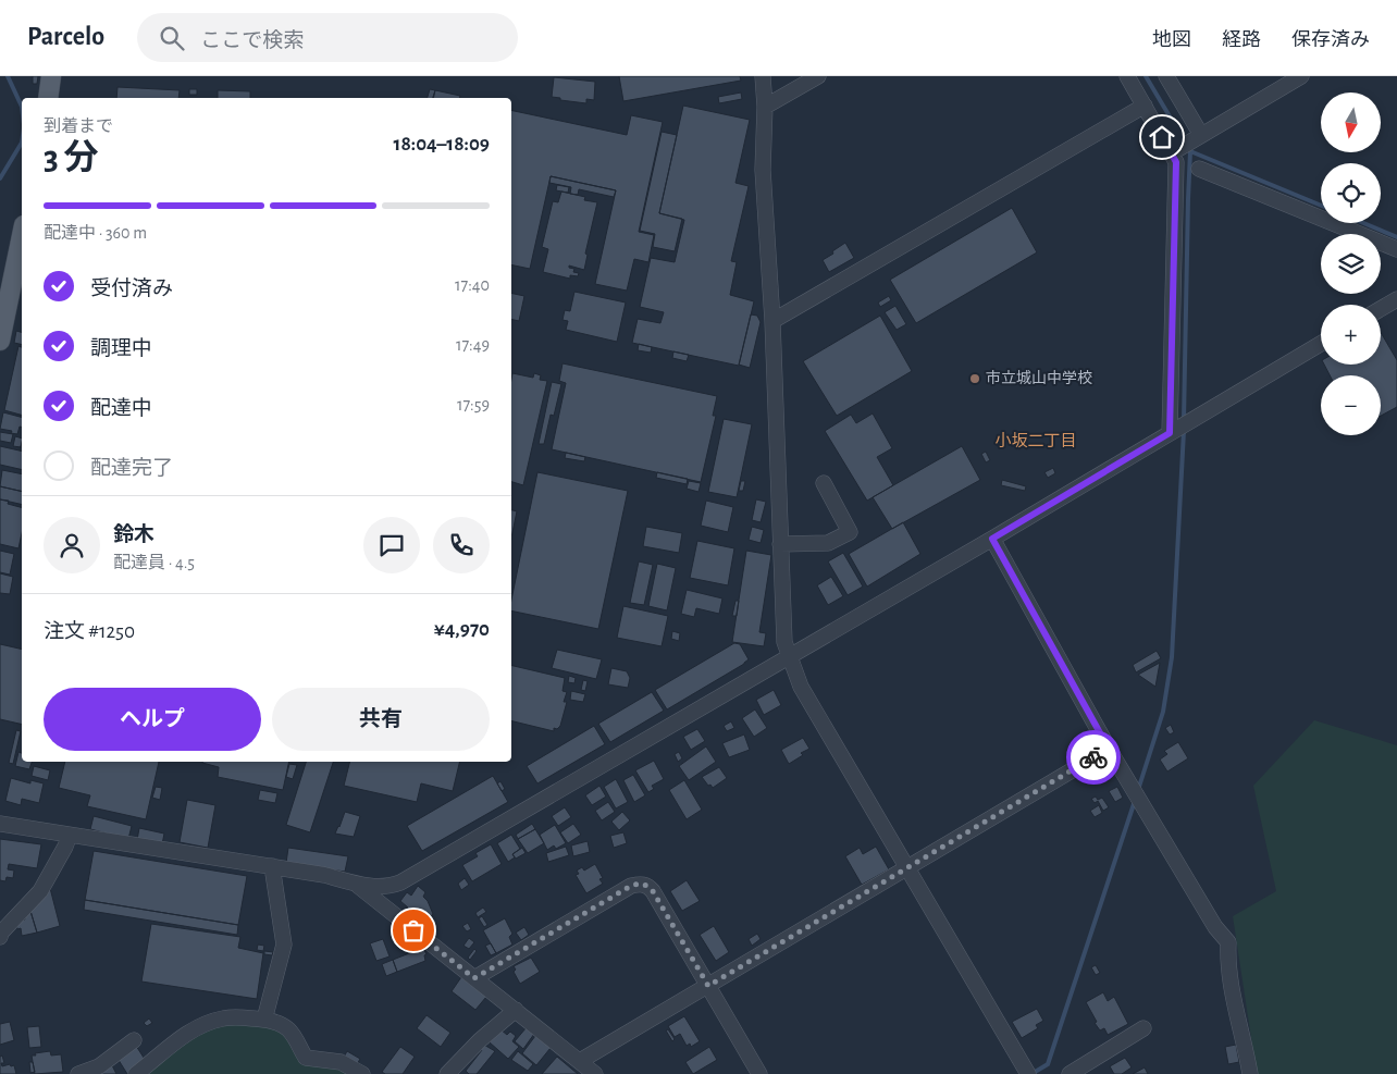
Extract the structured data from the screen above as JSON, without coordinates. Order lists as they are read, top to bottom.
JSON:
{
  "districts": ["小坂二丁目"],
  "places": ["市立城山中学校"],
  "north": "bottom",
  "page": {
    "header": "Parcelo",
    "search": "ここで検索",
    "nav": ["地図", "経路", "保存済み"],
    "map_buttons": ["+", "−"],
    "heading": ["3 分", "到着まで", "18:04–18:09"],
    "panel": [
      "鈴木",
      "配達員 · 4.5",
      "注文 #1250",
      "¥4,970"
    ],
    "bar": "配達中 · 360 m",
    "list": [
      ["受付済み", "17:40"],
      ["調理中", "17:49"],
      ["配達中", "17:59"],
      "配達完了"
    ],
    "buttons": ["ヘルプ", "共有"]
  }
}
